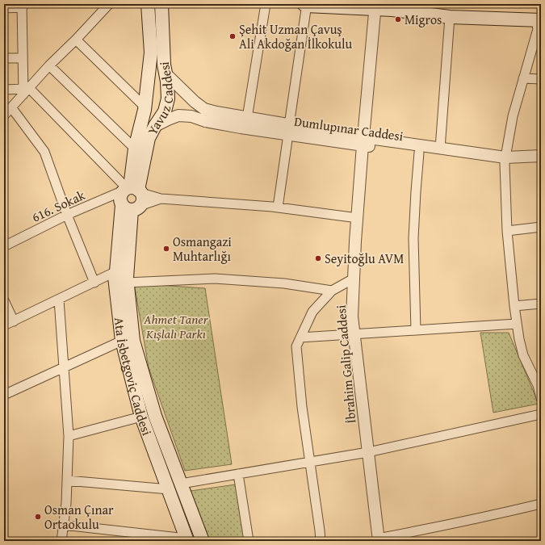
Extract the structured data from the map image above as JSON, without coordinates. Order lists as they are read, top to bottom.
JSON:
{
  "streets": {
    "main road": ["Yavuz Caddesi", "Ata İsbetgoviç Caddesi"],
    "street": ["Dumlupınar Caddesi", "616. Sokak", "İbrahim Galip Caddesi"]
  },
  "crossings": [
    ["Yavuz Caddesi", "Dumlupınar Caddesi"],
    ["Yavuz Caddesi", "616. Sokak"],
    ["Dumlupınar Caddesi", "İbrahim Galip Caddesi"]
  ],
  "parks": ["Ahmet Taner Kışlalı Parkı"],
  "places": [
    "Migros",
    "Şehit Uzman Çavuş Ali Akdoğan İlkokulu",
    "Osmangazi Muhtarlığı",
    "Seyitoğlu AVM",
    "Osman Çınar Ortaokulu"
  ]
}
